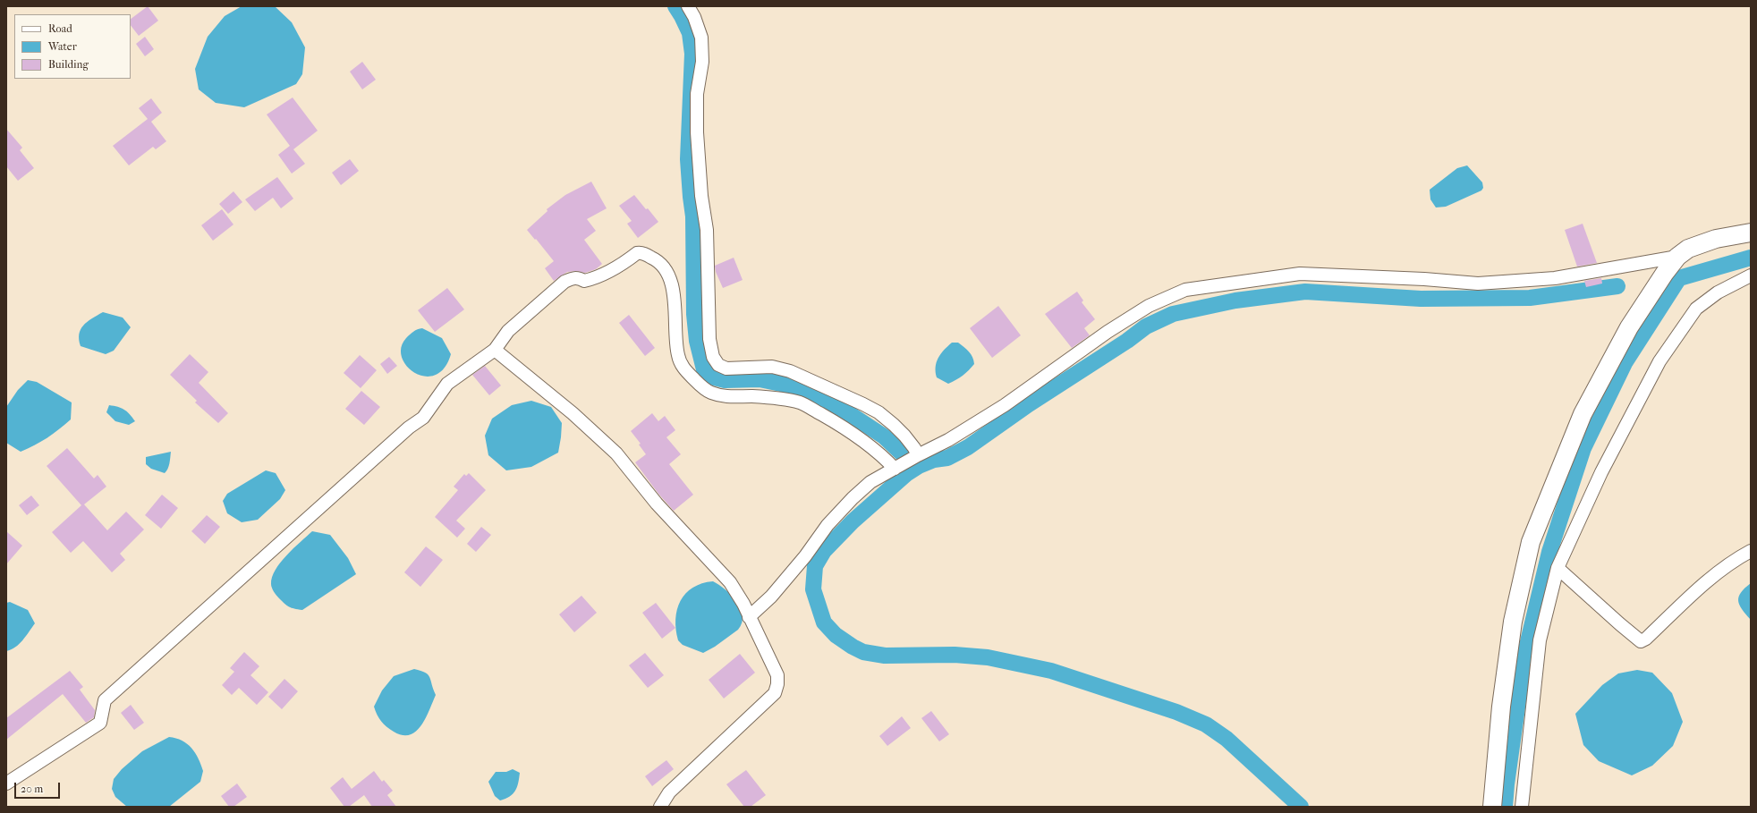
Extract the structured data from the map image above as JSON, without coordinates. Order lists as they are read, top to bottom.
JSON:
{
  "legend": ["Road", "Water", "Building"],
  "scale_bar": "20 m"
}
